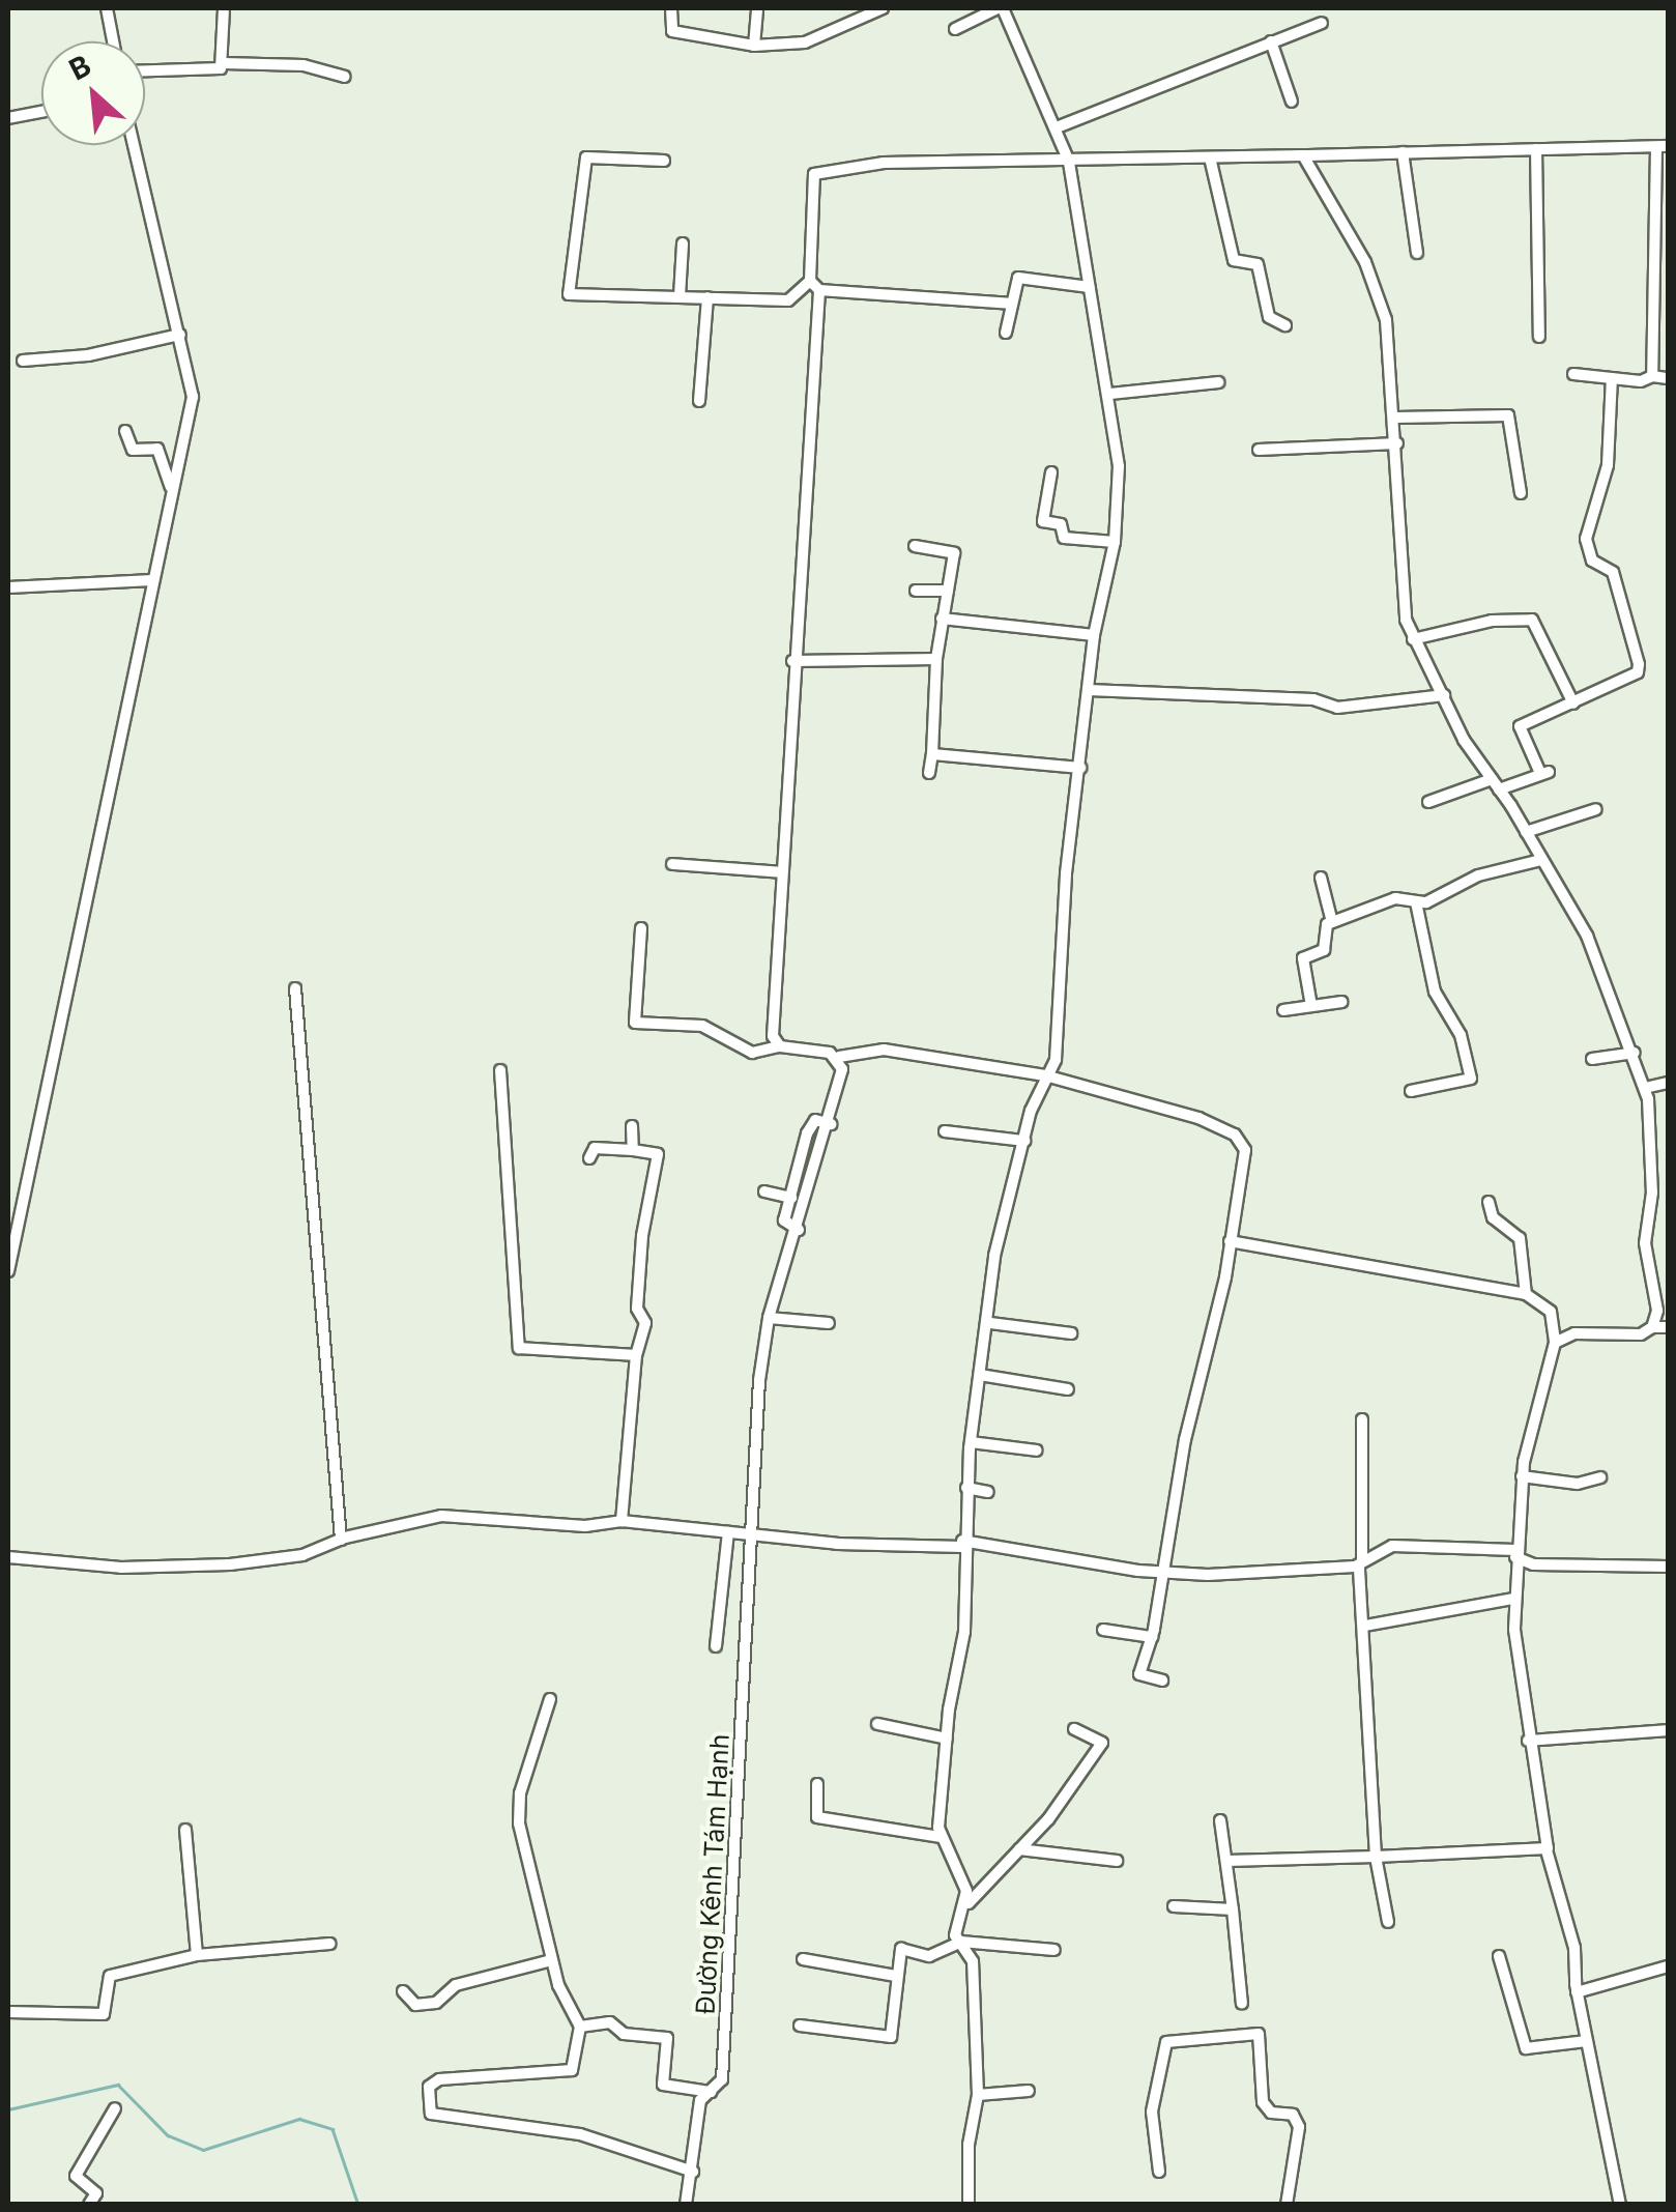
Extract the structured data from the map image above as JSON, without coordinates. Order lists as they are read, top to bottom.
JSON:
{
  "streets": {
    "street": ["Đường Kênh Tám Hạnh"]
  },
  "north": "top left"
}
